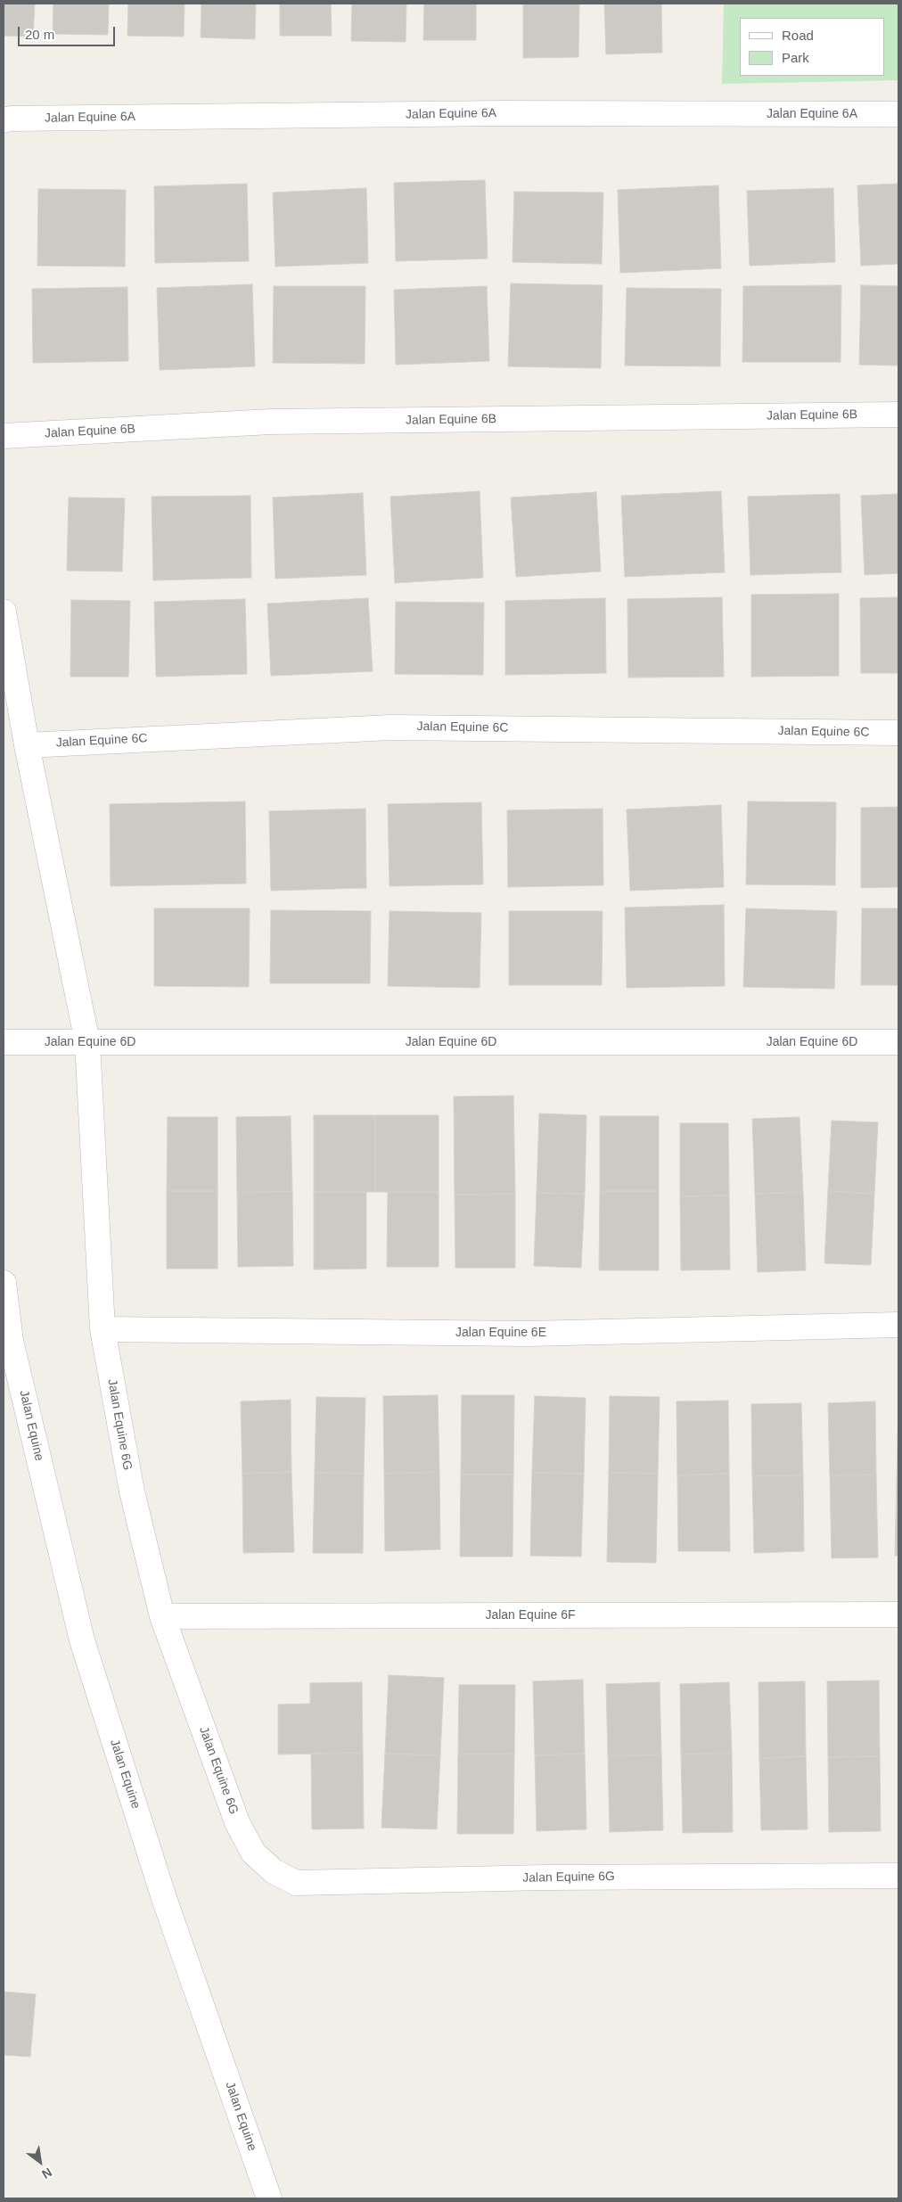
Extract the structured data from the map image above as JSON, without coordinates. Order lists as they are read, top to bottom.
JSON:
{
  "streets": {
    "street": [
      "Jalan Equine 6A",
      "Jalan Equine 6B",
      "Jalan Equine 6C",
      "Jalan Equine 6D",
      "Jalan Equine 6E",
      "Jalan Equine 6G",
      "Jalan Equine",
      "Jalan Equine 6F"
    ]
  },
  "crossings": [
    ["Jalan Equine 6C", "Jalan Equine 6G"],
    ["Jalan Equine 6D", "Jalan Equine 6G"],
    ["Jalan Equine 6E", "Jalan Equine 6G"],
    ["Jalan Equine 6G", "Jalan Equine 6F"]
  ],
  "legend": ["Road", "Park"],
  "scale_bar": "20 m",
  "north": "bottom right"
}
